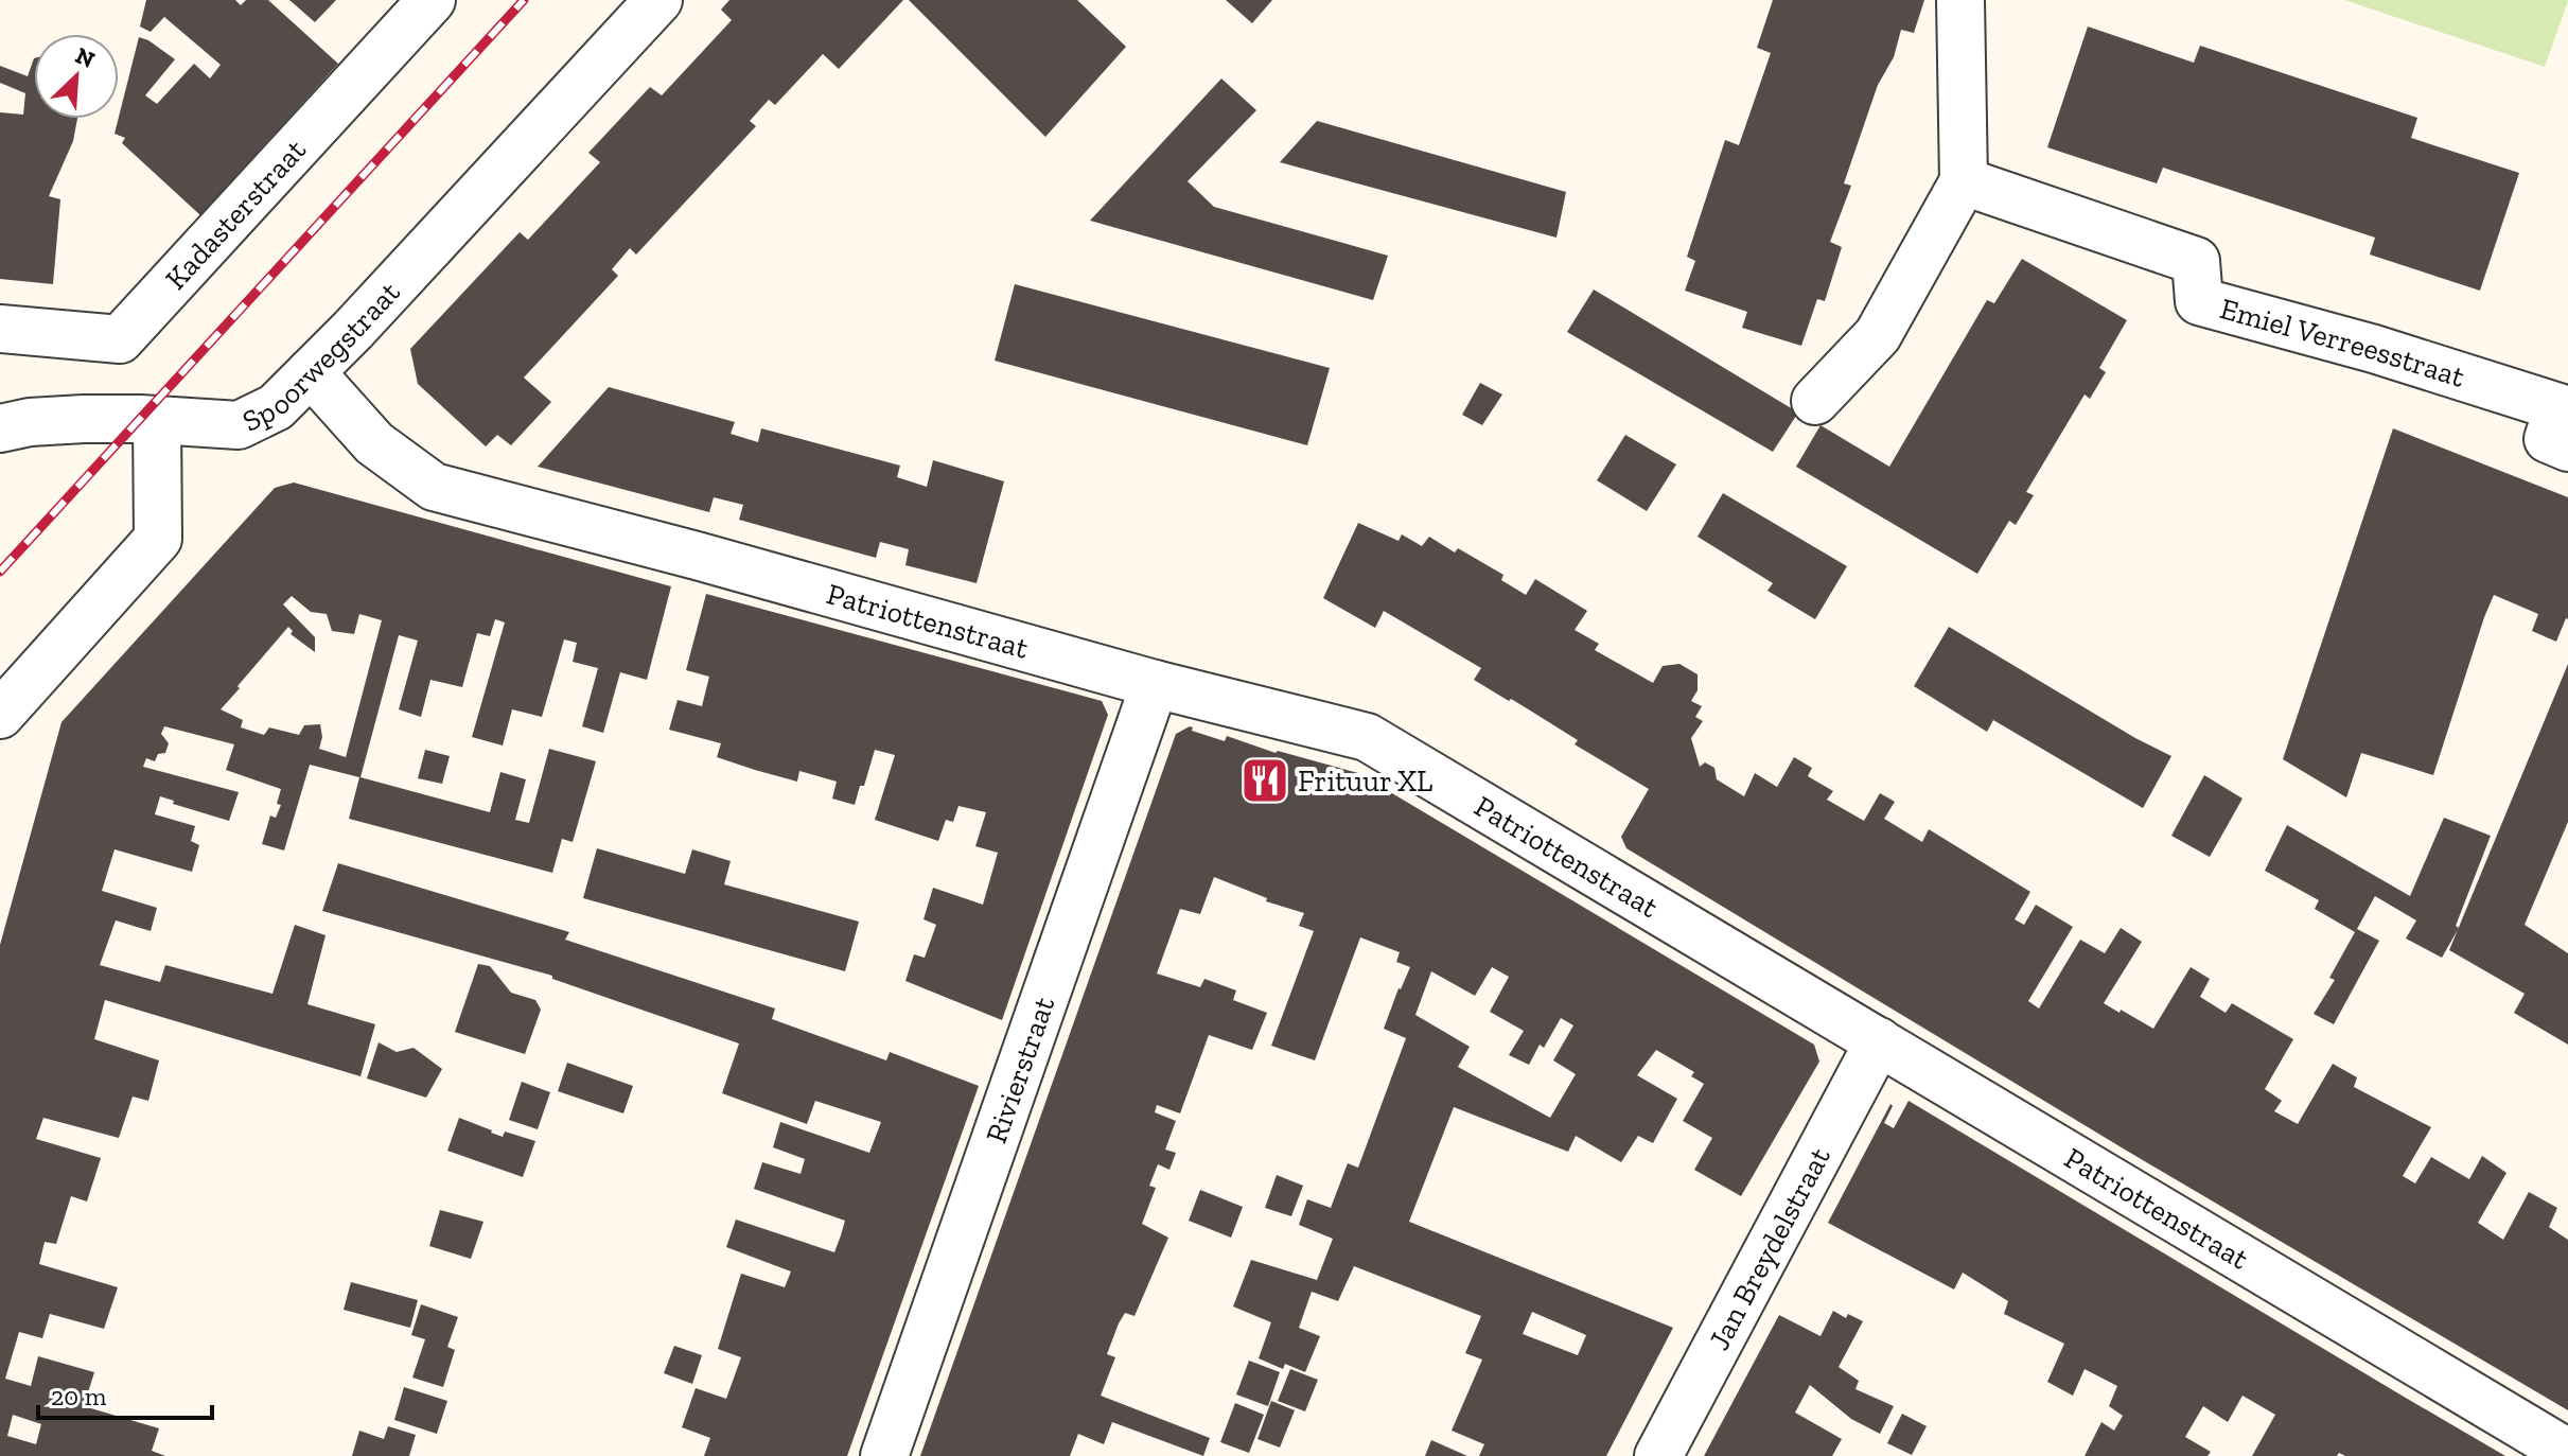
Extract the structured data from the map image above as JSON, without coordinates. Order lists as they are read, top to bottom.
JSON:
{
  "streets": {
    "street": [
      "Kadasterstraat",
      "Emiel Verreesstraat",
      "Spoorwegstraat",
      "Patriottenstraat",
      "Rivierstraat",
      "Jan Breydelstraat"
    ]
  },
  "crossings": [
    ["Spoorwegstraat", "Patriottenstraat"],
    ["Patriottenstraat", "Rivierstraat"],
    ["Patriottenstraat", "Jan Breydelstraat"]
  ],
  "places": {
    "restaurant": ["Frituur XL"]
  },
  "scale_bar": "20 m",
  "north": "top right"
}
